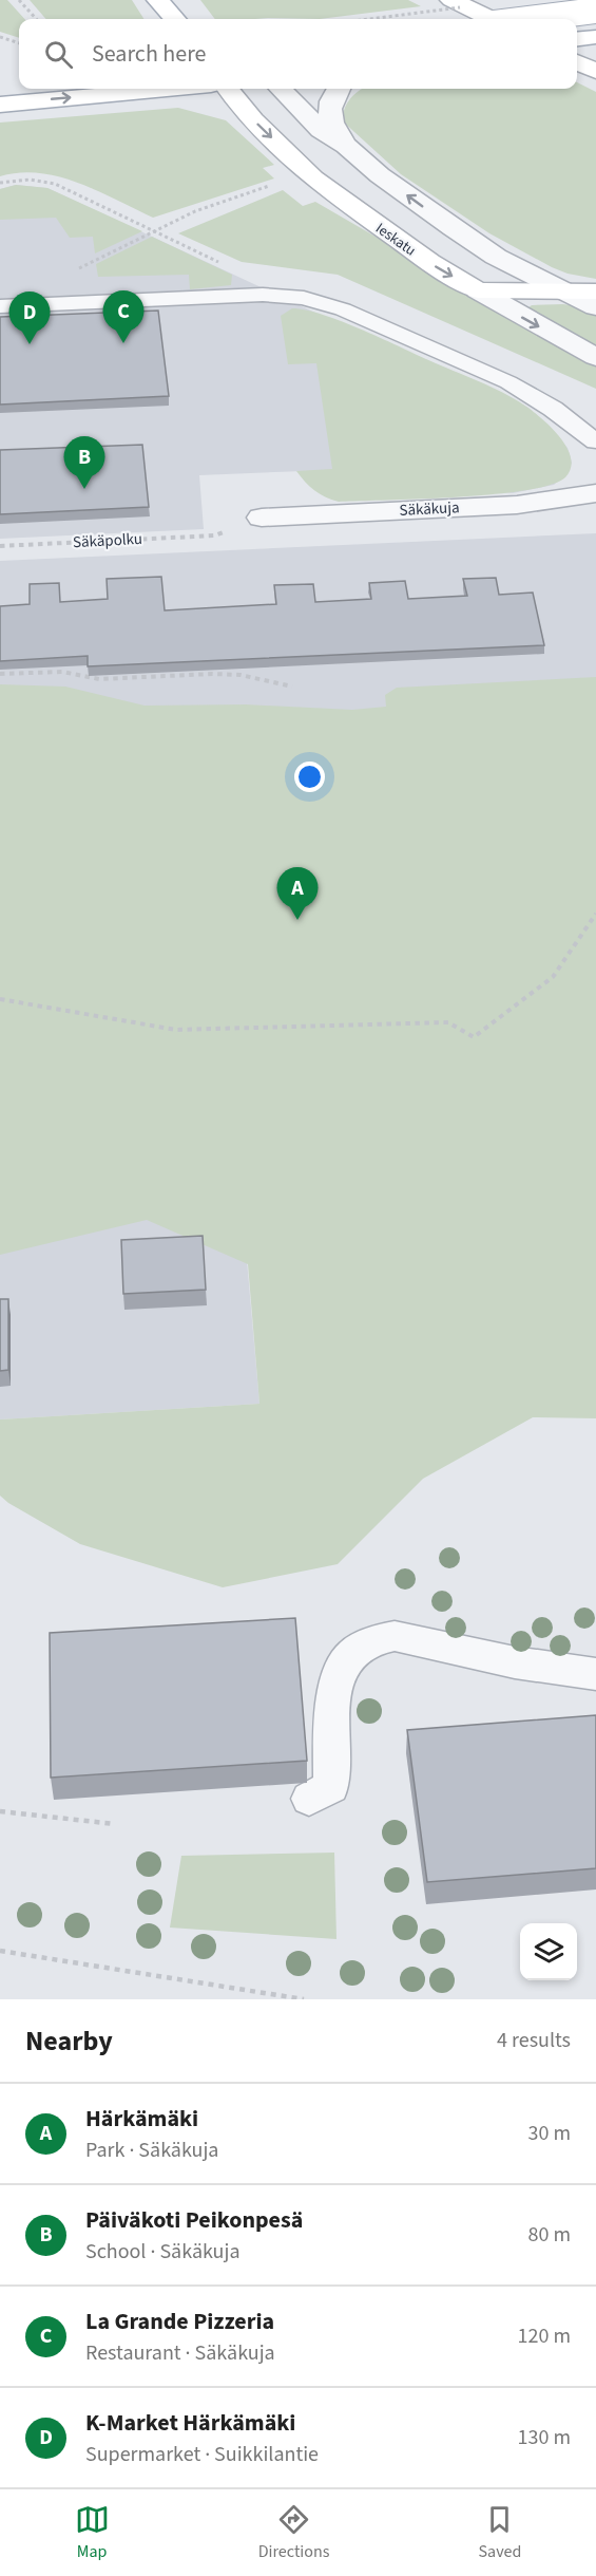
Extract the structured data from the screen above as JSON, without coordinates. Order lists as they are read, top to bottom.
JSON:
{
  "streets": {
    "main road": ["Ieskatu"],
    "street": ["Säkäkuja"],
    "path": ["Säkäpolku"]
  },
  "one_way": ["Ieskatu"],
  "page": {
    "search": "Search here",
    "pins": [
      "C",
      "D",
      "B",
      "A"
    ],
    "heading": ["Nearby", "4 results"],
    "list": [
      {
        "mark": "A",
        "name": "Härkämäki",
        "note": "Park · Säkäkuja",
        "value": "30 m"
      },
      {
        "mark": "B",
        "name": "Päiväkoti Peikonpesä",
        "note": "School · Säkäkuja",
        "value": "80 m"
      },
      {
        "mark": "C",
        "name": "La Grande Pizzeria",
        "note": "Restaurant · Säkäkuja",
        "value": "120 m"
      },
      {
        "mark": "D",
        "name": "K-Market Härkämäki",
        "note": "Supermarket · Suikkilantie",
        "value": "130 m"
      }
    ],
    "nav": ["Map", "Directions", "Saved"]
  }
}
